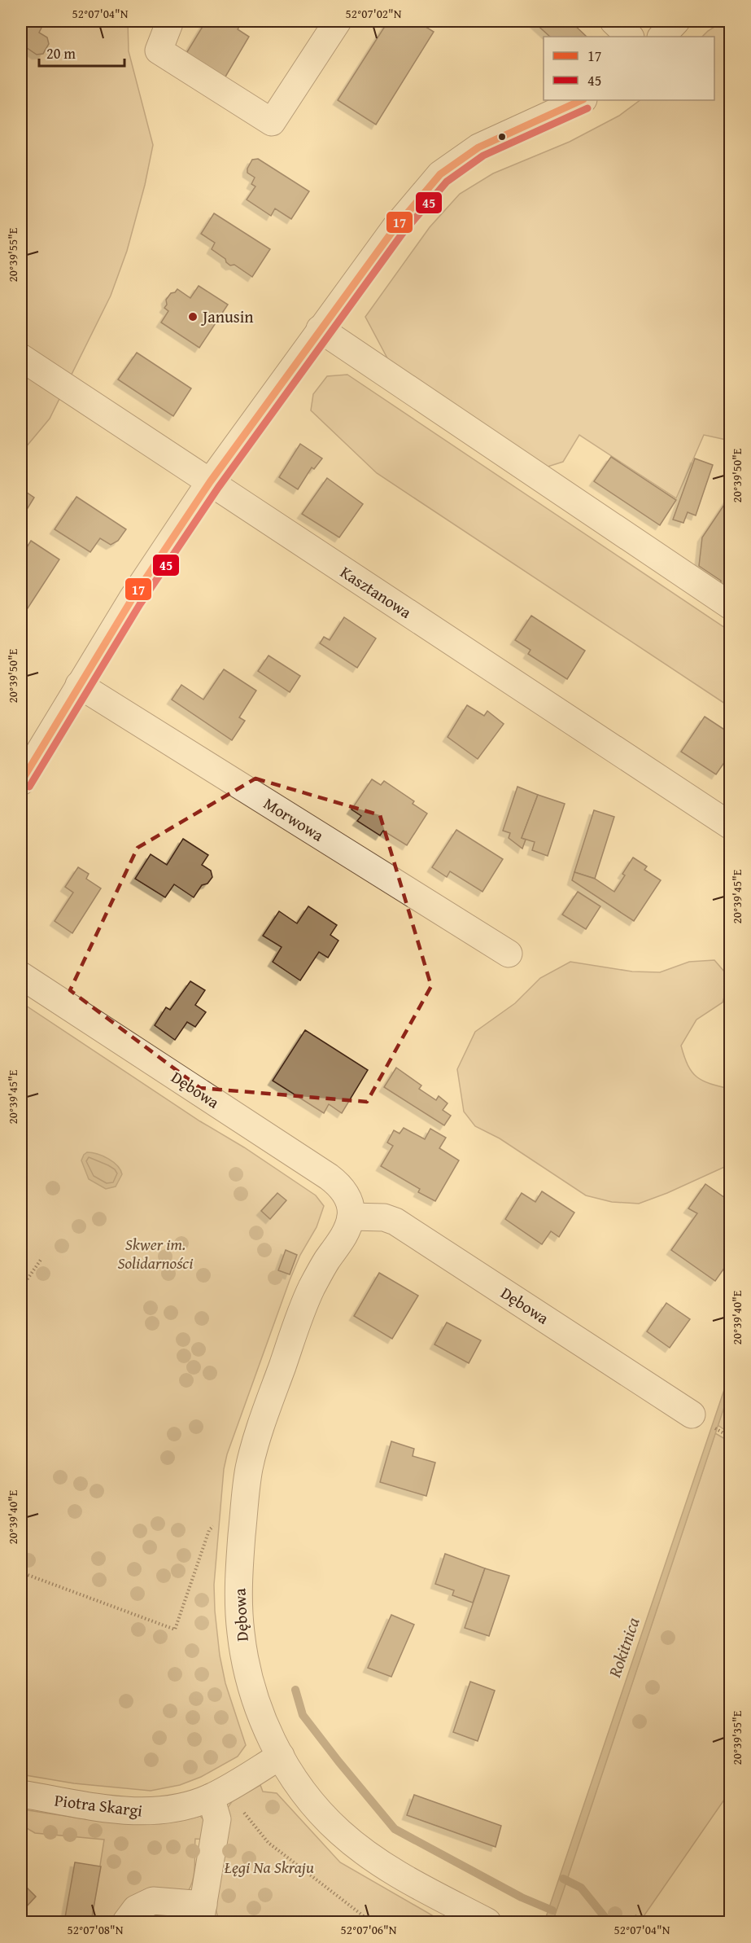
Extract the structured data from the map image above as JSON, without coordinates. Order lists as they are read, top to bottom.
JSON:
{
  "streets": {
    "street": [
      "Kasztanowa",
      "Morwowa",
      "Dębowa",
      "Piotra Skargi"
    ]
  },
  "crossings": [
    ["Dębowa", "Piotra Skargi"]
  ],
  "water": ["Rokitnica"],
  "parks": ["Skwer im. Solidarności", "Łęgi Na Skraju"],
  "places": ["Janusin"],
  "lines": ["transit line 17", "transit line 45"],
  "legend": ["17", "45"],
  "scale_bar": "20 m",
  "coordinates": [
    "52°07'04\"N",
    "52°07'02\"N",
    "20°39'55\"E",
    "20°39'50\"E",
    "20°39'45\"E",
    "20°39'40\"E",
    "20°39'35\"E",
    "52°07'08\"N",
    "52°07'06\"N"
  ]
}
